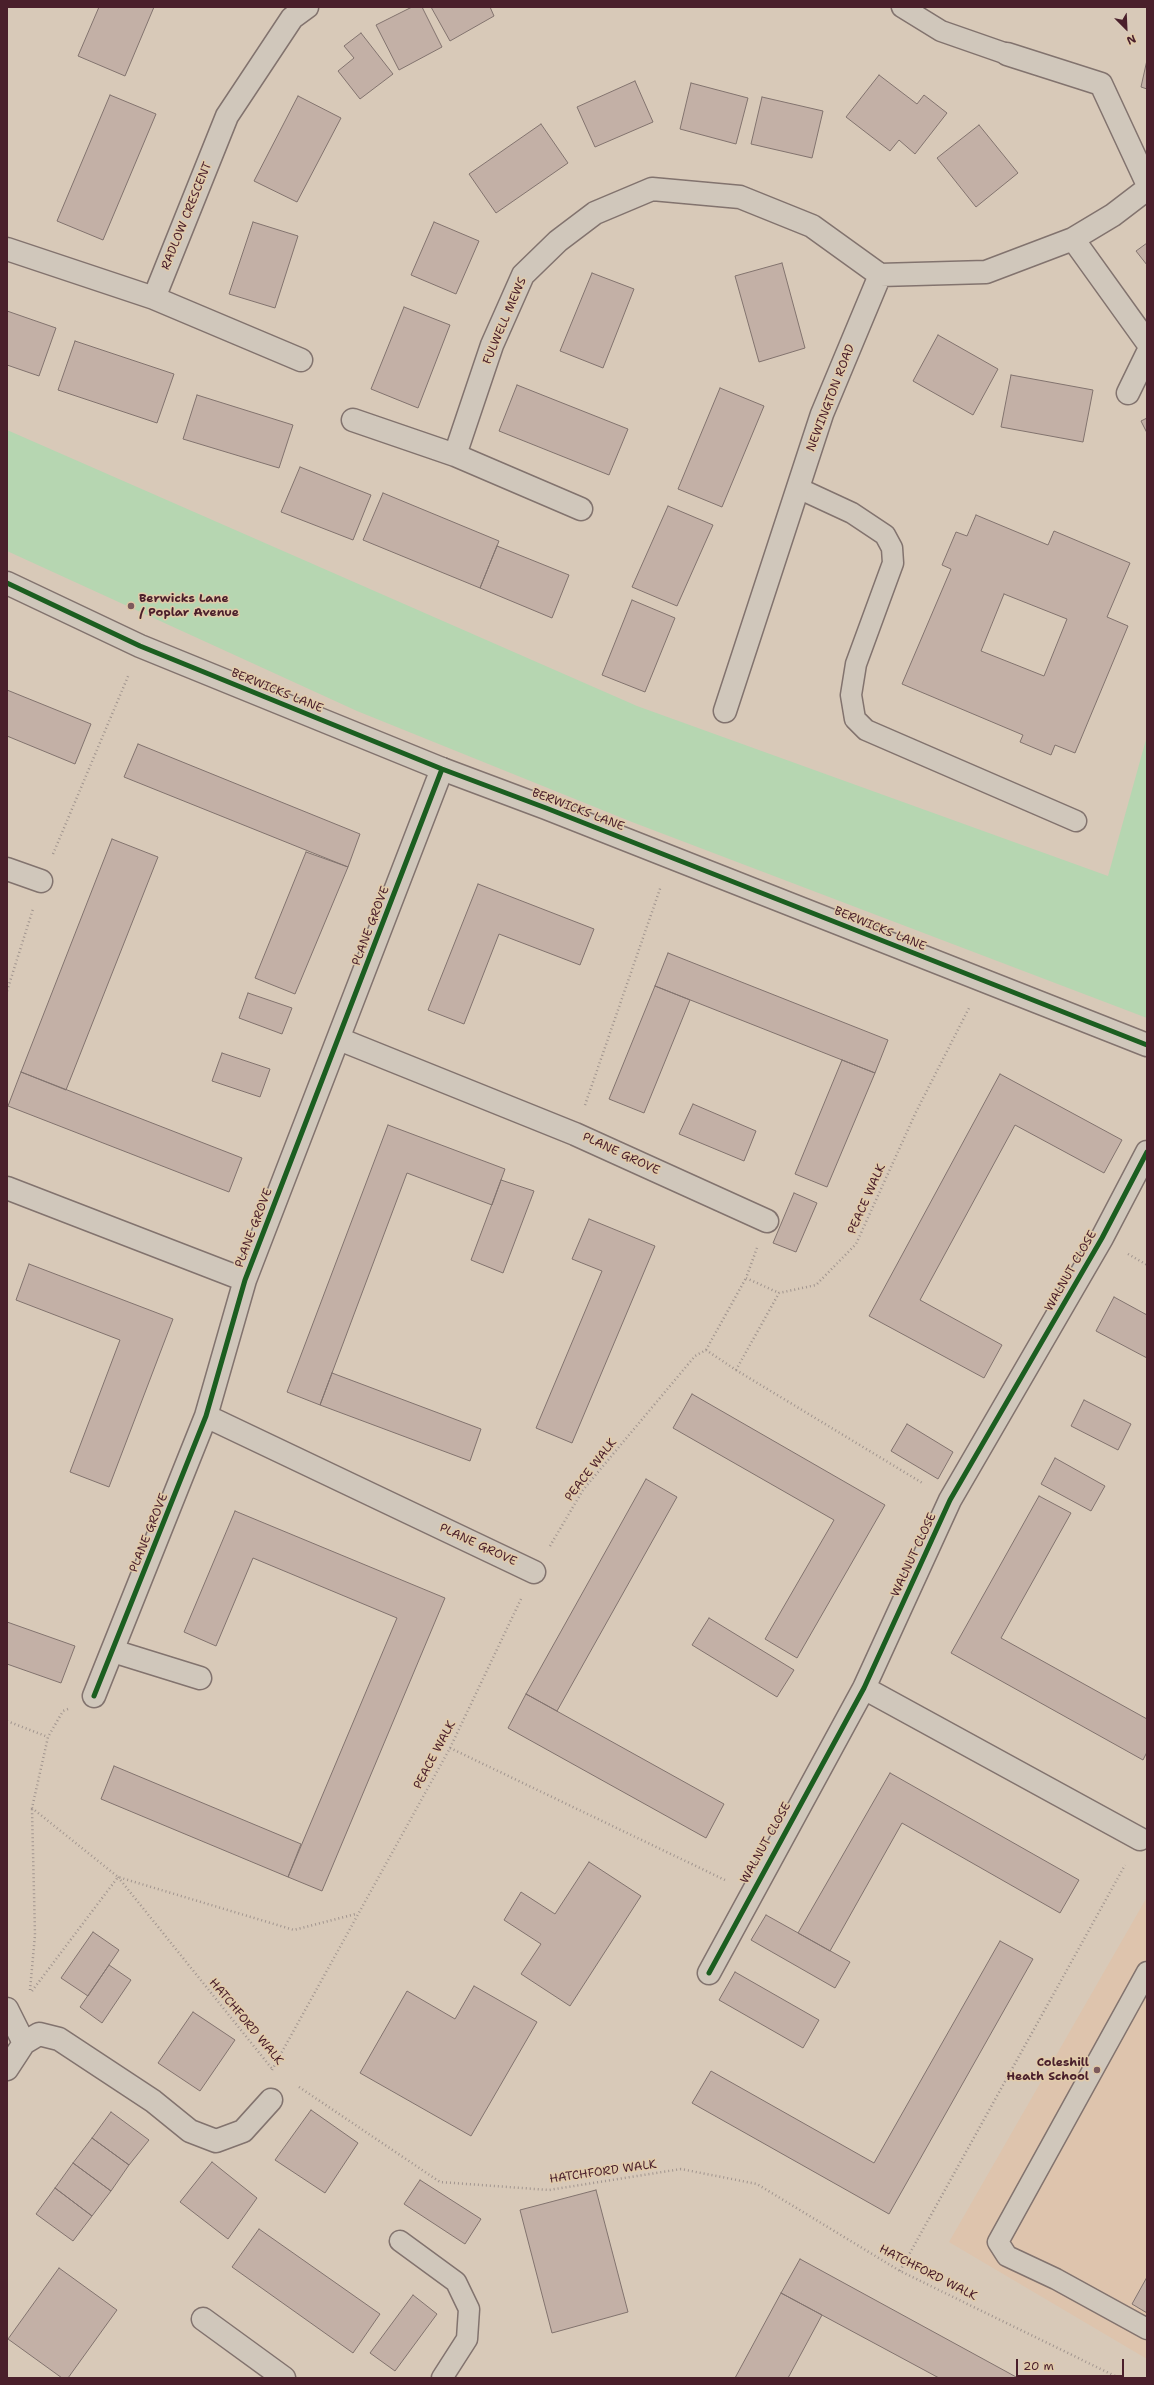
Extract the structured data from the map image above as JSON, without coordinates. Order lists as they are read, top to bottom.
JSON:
{
  "streets": {
    "street": [
      "RADLOW CRESCENT",
      "FULWELL MEWS",
      "NEWINGTON ROAD",
      "BERWICKS LANE",
      "PLANE GROVE",
      "WALNUT CLOSE"
    ],
    "path": ["PEACE WALK", "HATCHFORD WALK"]
  },
  "crossings": [
    ["FULWELL MEWS", "NEWINGTON ROAD"],
    ["BERWICKS LANE", "PLANE GROVE"],
    ["BERWICKS LANE", "PEACE WALK"],
    ["PLANE GROVE", "PEACE WALK"],
    ["PEACE WALK", "HATCHFORD WALK"]
  ],
  "places": ["Berwicks Lane / Poplar Avenue", "Coleshill Heath School"],
  "scale_bar": "20 m",
  "north": "bottom right"
}
